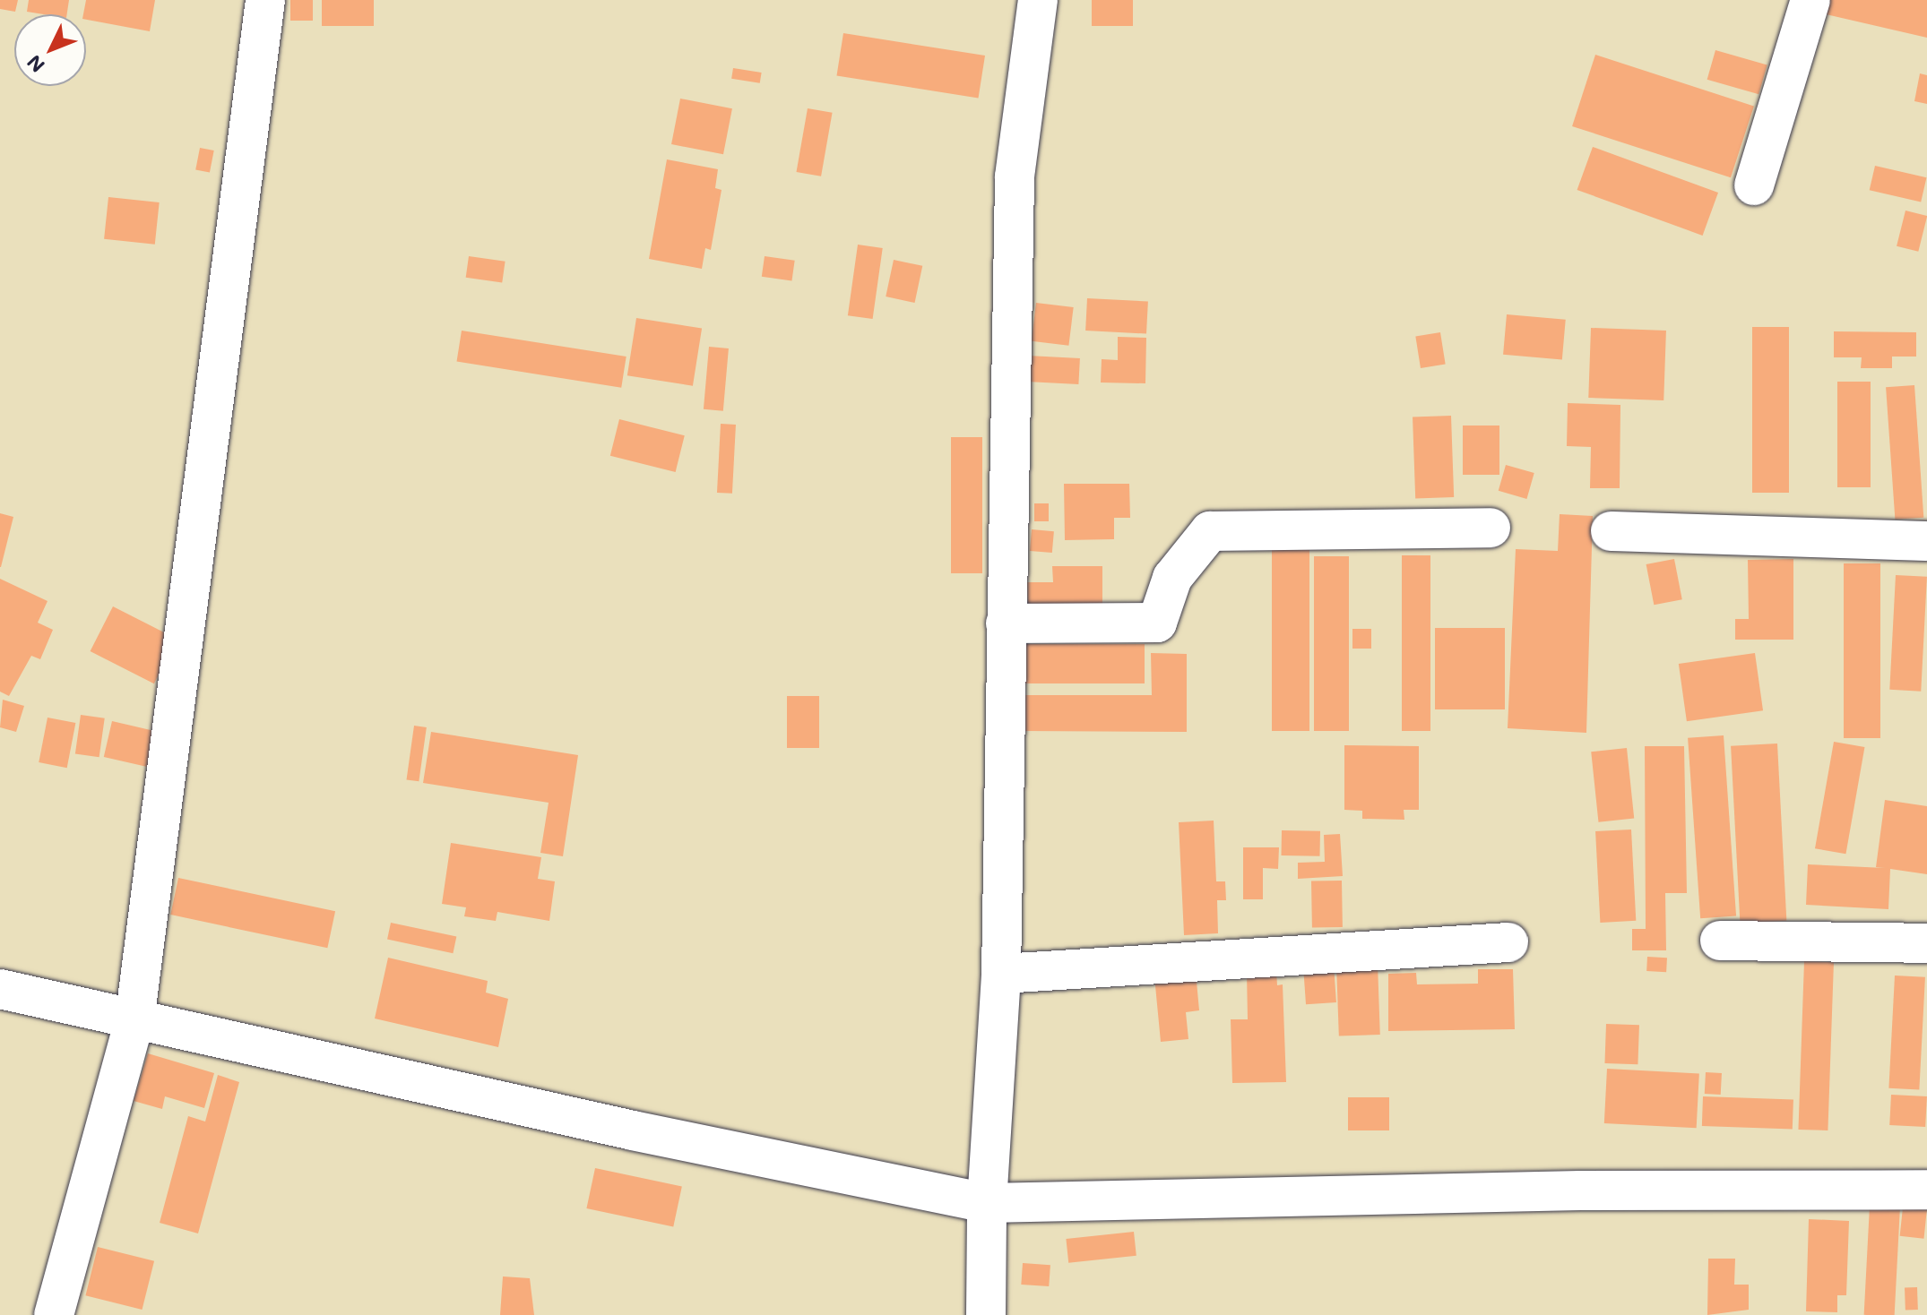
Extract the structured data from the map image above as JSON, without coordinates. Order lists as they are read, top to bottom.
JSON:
{
  "north": "bottom left"
}
